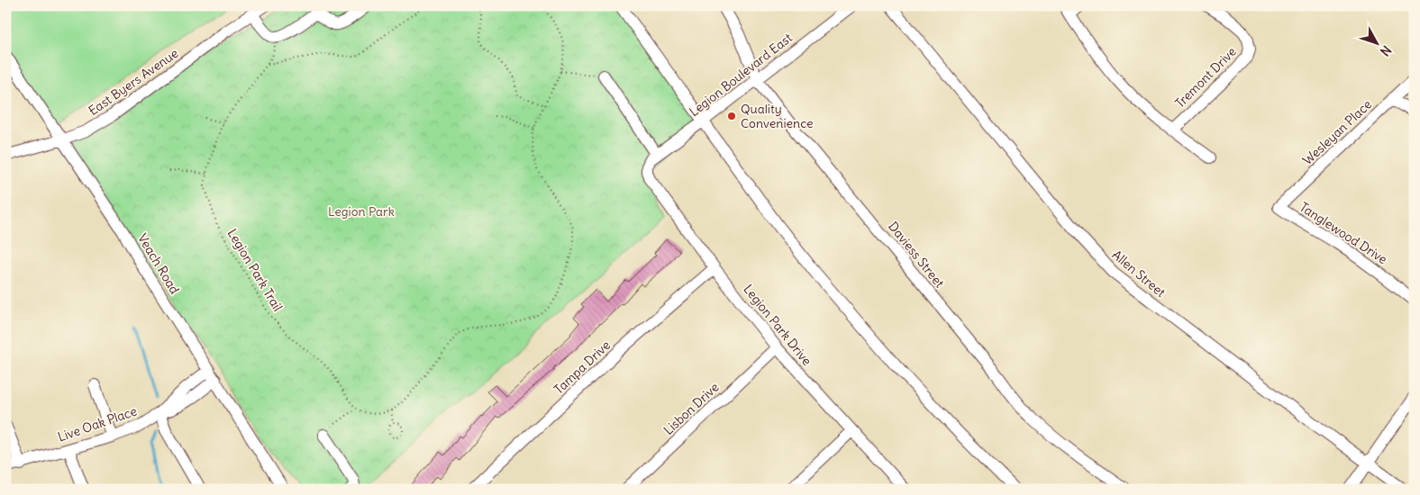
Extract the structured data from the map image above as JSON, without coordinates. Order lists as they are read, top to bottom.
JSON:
{
  "streets": {
    "street": [
      "Legion Boulevard East",
      "Tremont Drive",
      "East Byers Avenue",
      "Wesleyan Place",
      "Tanglewood Drive",
      "Daviess Street",
      "Veach Road",
      "Allen Street",
      "Legion Park Drive",
      "Tampa Drive",
      "Lisbon Drive",
      "Live Oak Place"
    ],
    "path": ["Legion Park Trail"]
  },
  "crossings": [
    ["Legion Boulevard East", "Daviess Street"],
    ["Legion Boulevard East", "Legion Park Drive"],
    ["East Byers Avenue", "Veach Road"],
    ["Wesleyan Place", "Tanglewood Drive"],
    ["Veach Road", "Live Oak Place"],
    ["Legion Park Drive", "Tampa Drive"],
    ["Legion Park Drive", "Lisbon Drive"]
  ],
  "parks": ["Legion Park"],
  "places": ["Quality Convenience"],
  "north": "bottom right"
}
